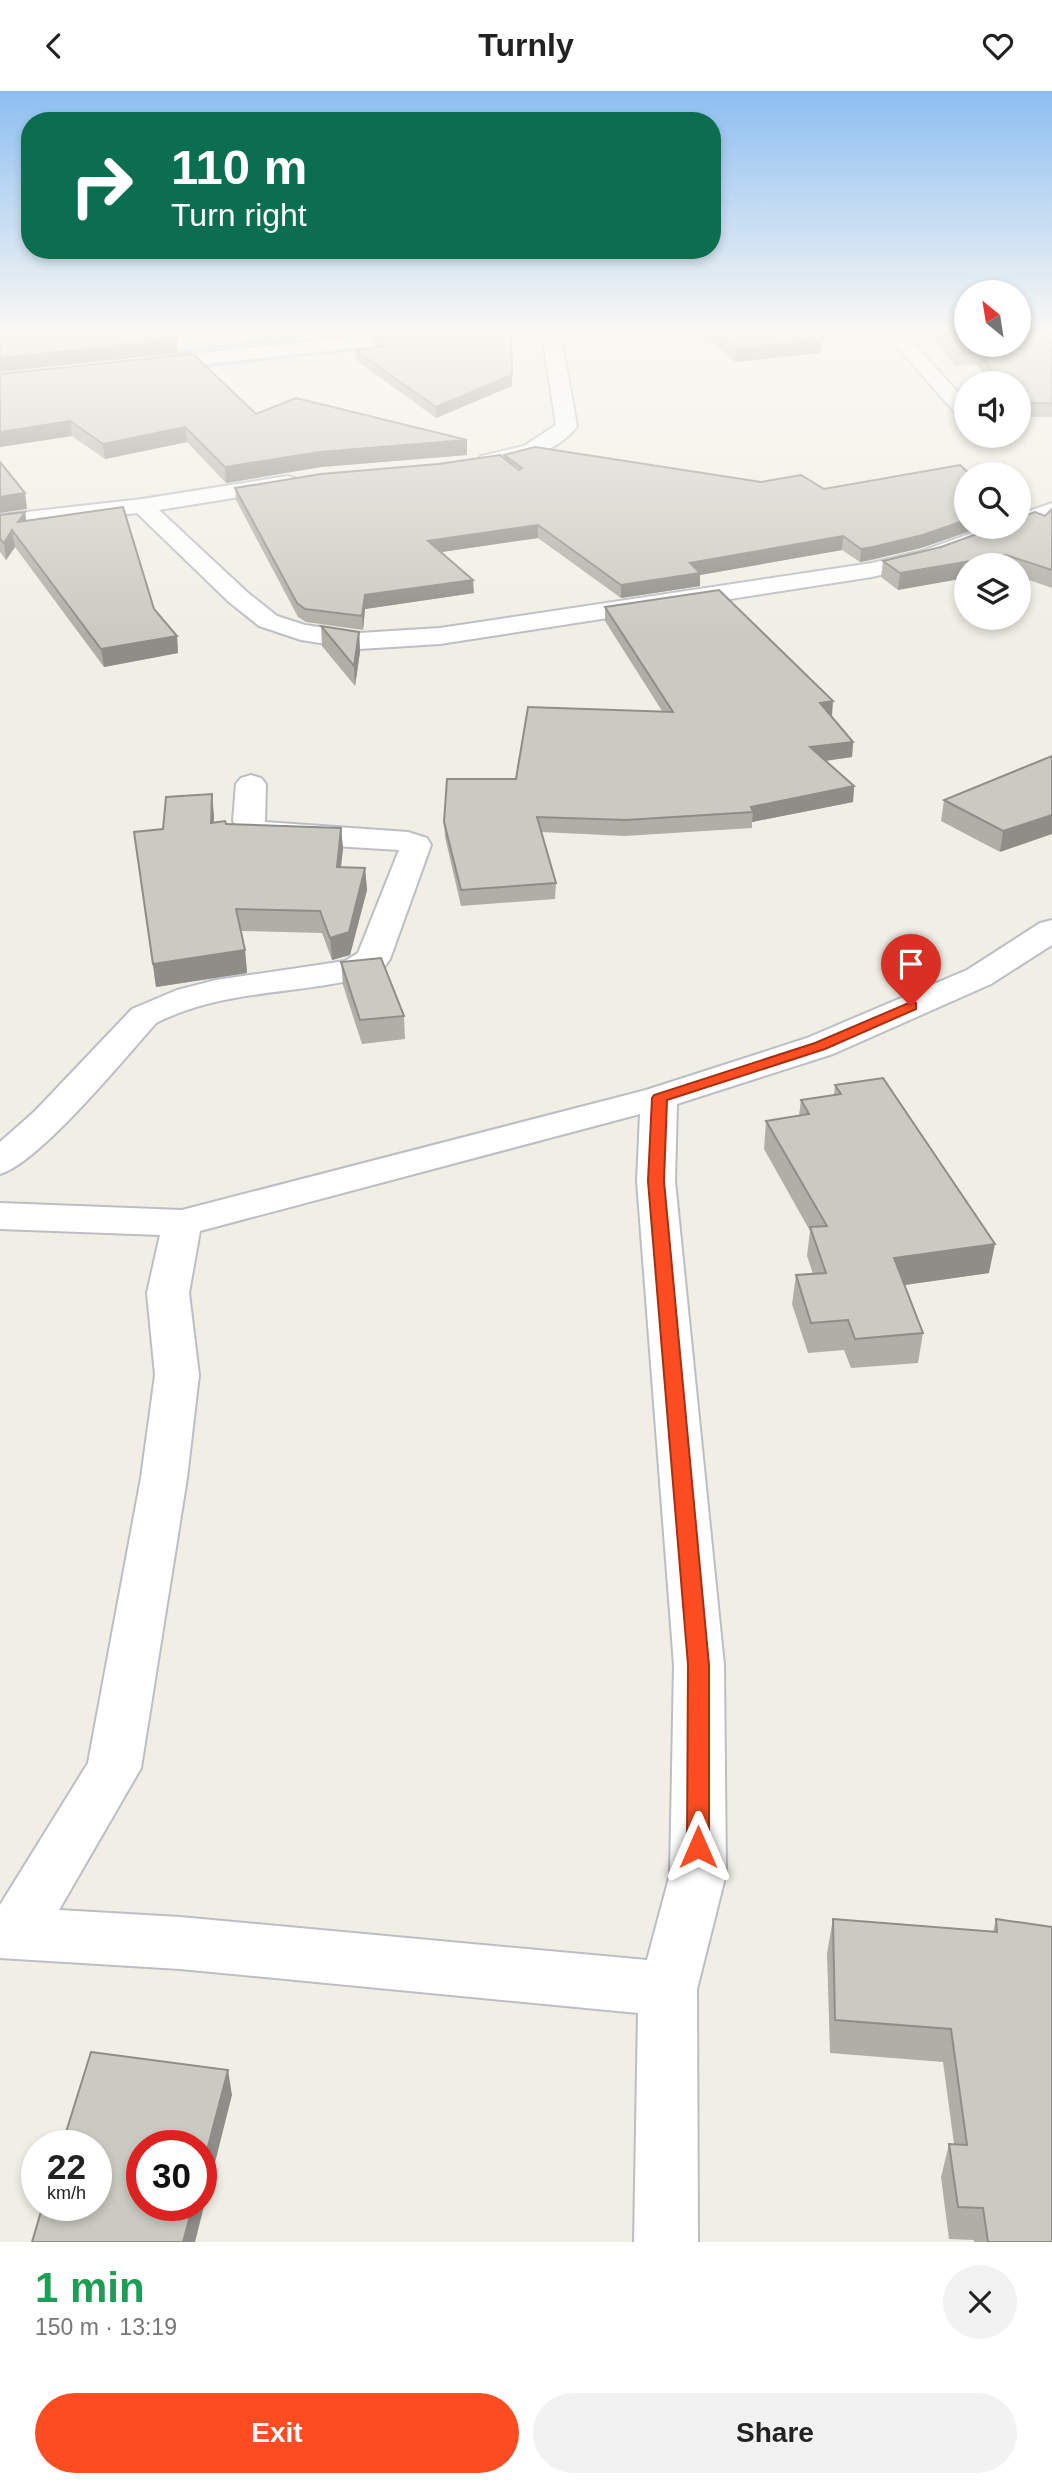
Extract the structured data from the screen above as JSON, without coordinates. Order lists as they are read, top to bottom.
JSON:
{
  "north": "top left",
  "page": {
    "header": "Turnly",
    "turn": ["110 m", "Turn right"],
    "speed": "22 km/h",
    "limit": "30",
    "heading": ["1 min", "150 m · 13:19"],
    "buttons": ["Exit", "Share"]
  }
}
